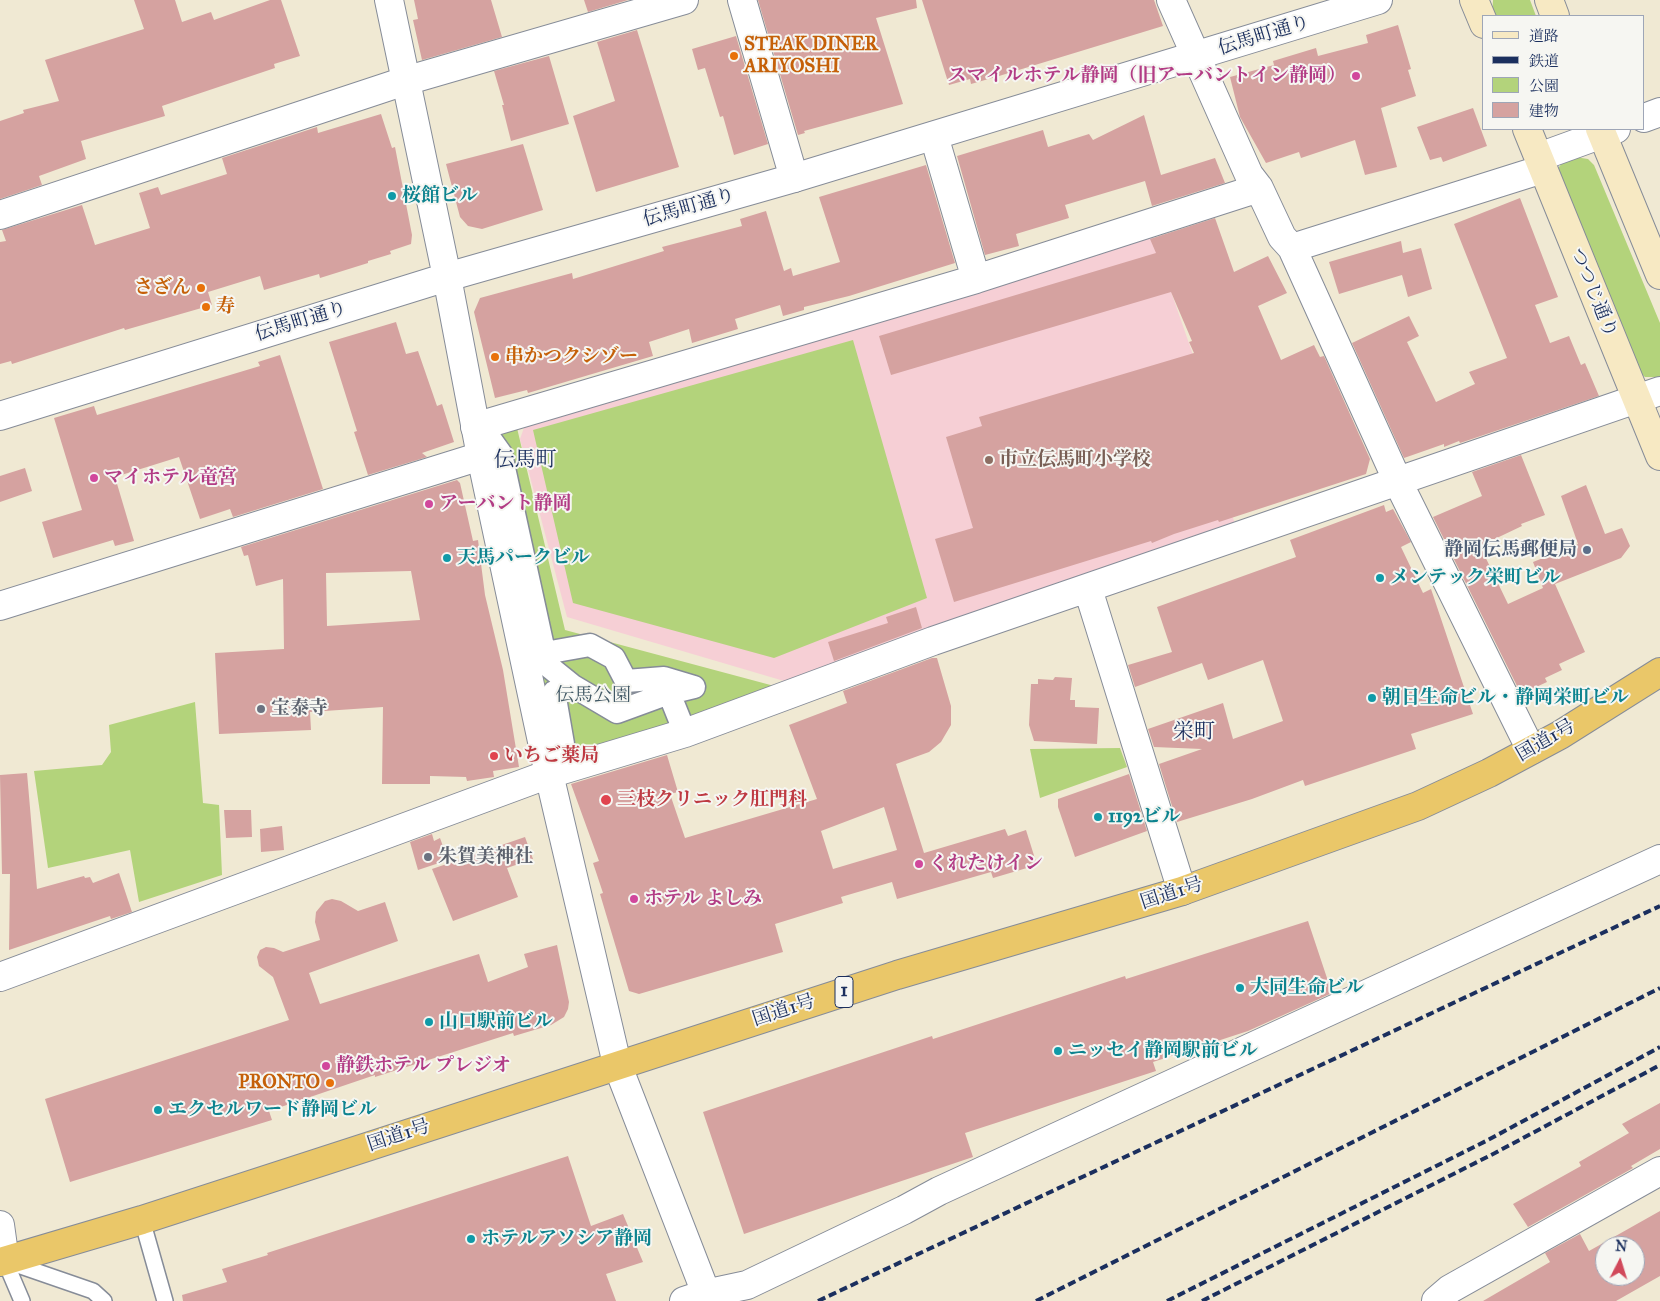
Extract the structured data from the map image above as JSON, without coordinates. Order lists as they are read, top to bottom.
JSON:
{
  "streets": {
    "highway": ["国道1号", "1"],
    "main road": ["つつじ通り"],
    "street": ["伝馬町通り"]
  },
  "districts": ["伝馬町", "栄町"],
  "parks": ["伝馬公園"],
  "places": [
    "STEAK DINER ARIYOSHI",
    "スマイルホテル静岡（旧アーバントイン静岡）",
    "桜館ビル",
    "さざん",
    "寿",
    "串かつクシゾー",
    "市立伝馬町小学校",
    "マイホテル竜宮",
    "アーバント静岡",
    "静岡伝馬郵便局",
    "天馬パークビル",
    "メンテック栄町ビル",
    "朝日生命ビル・静岡栄町ビル",
    "宝泰寺",
    "いちご薬局",
    "三枝クリニック肛門科",
    "1192ビル",
    "朱賀美神社",
    "くれたけイン",
    "ホテル よしみ",
    "大同生命ビル",
    "山口駅前ビル",
    "ニッセイ静岡駅前ビル",
    "静鉄ホテル プレジオ",
    "PRONTO",
    "エクセルワード静岡ビル",
    "ホテルアソシア静岡"
  ],
  "legend": [
    "道路",
    "鉄道",
    "公園",
    "建物"
  ],
  "north": "top"
}
